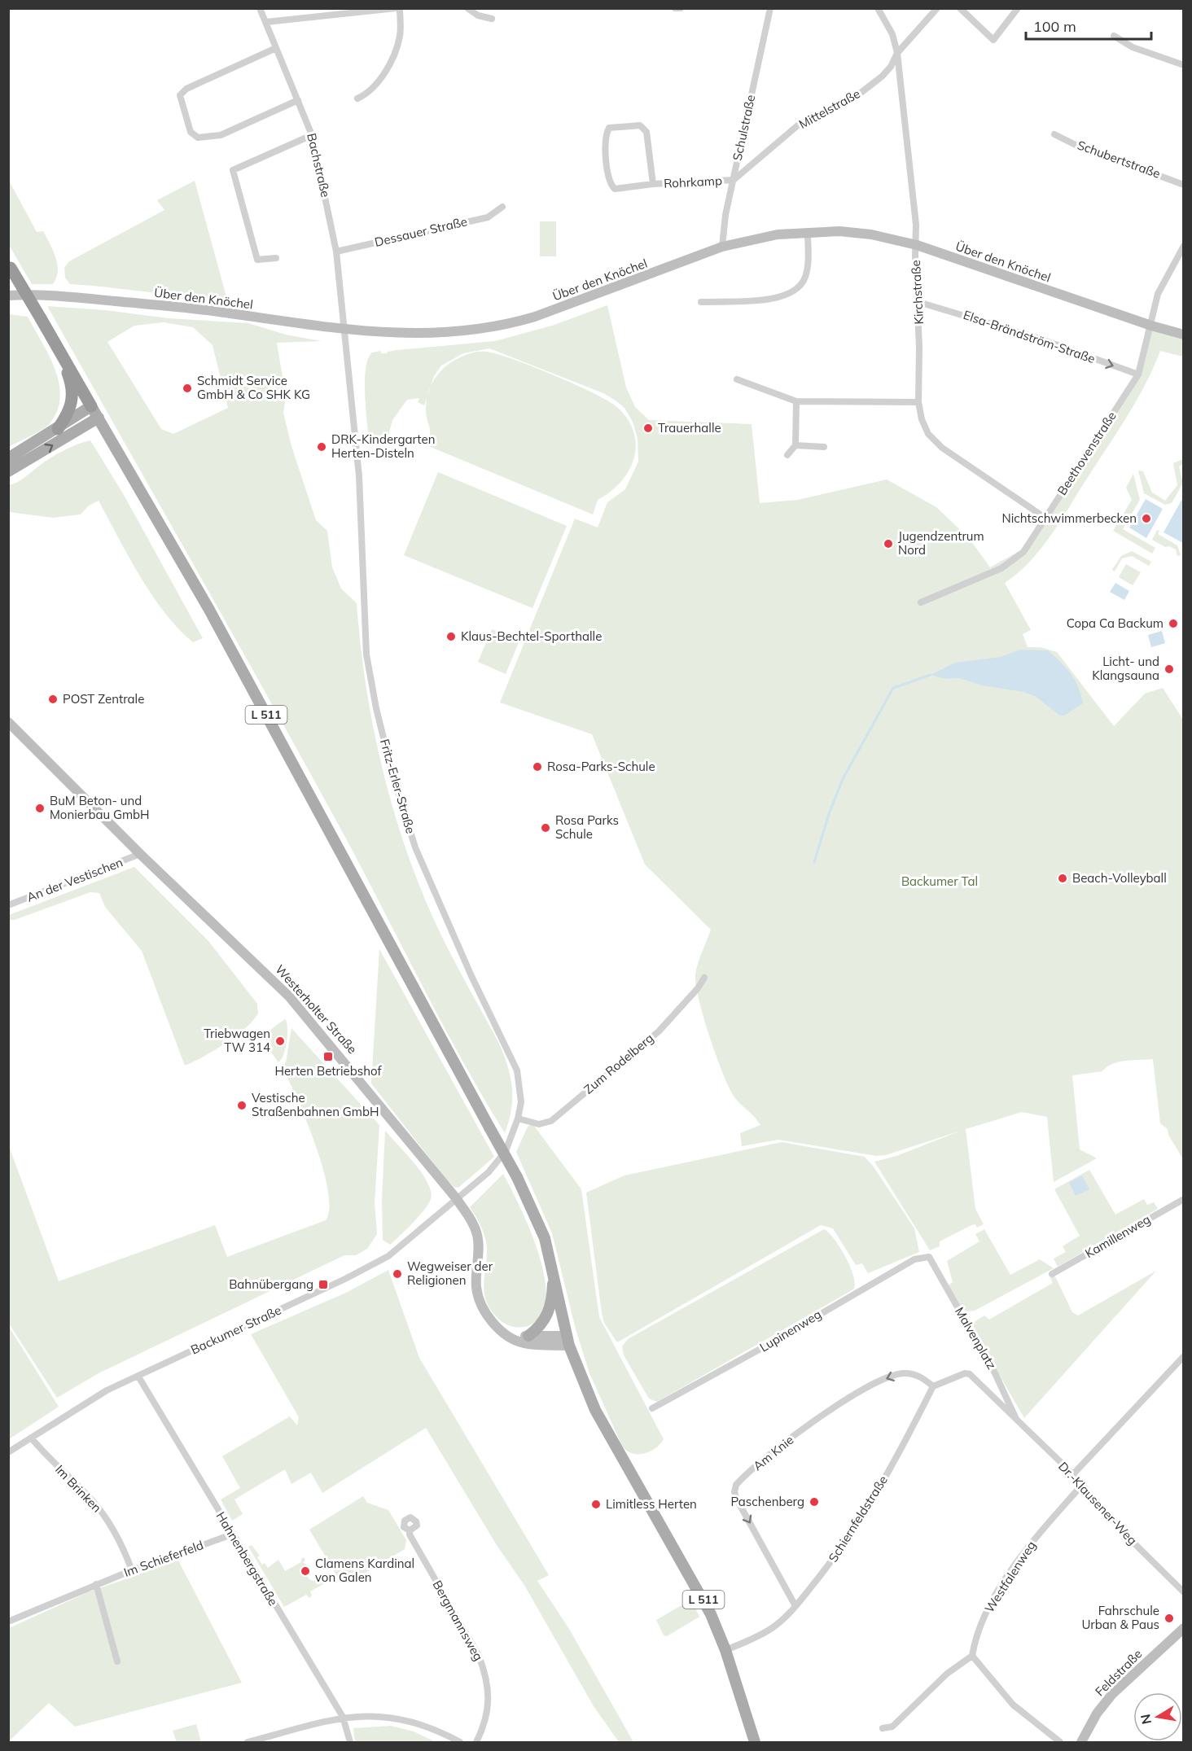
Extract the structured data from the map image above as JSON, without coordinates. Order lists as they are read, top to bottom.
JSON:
{
  "streets": {
    "highway": ["L 511"],
    "main road": ["Über den Knöchel", "Westerholter Straße", "Feldstraße"],
    "street": [
      "Mittelstraße",
      "Schulstraße",
      "Schubertstraße",
      "Bachstraße",
      "Rohrkamp",
      "Dessauer Straße",
      "Kirchstraße",
      "Elsa-Brändström-Straße",
      "Beethovenstraße",
      "Fritz-Erler-Straße",
      "An der Vestischen",
      "Zum Rodelberg",
      "Kamillenweg",
      "Backumer Straße",
      "Lupinenweg",
      "Malvenplatz",
      "Am Knie",
      "Im Brinken",
      "Dr.-Klausener-Weg",
      "Schiernfeldstraße",
      "Im Schieferfeld",
      "Hahnenbergstraße",
      "Westfalenweg",
      "Bergmannsweg"
    ]
  },
  "crossings": [
    ["Mittelstraße", "Schulstraße"],
    ["Mittelstraße", "Rohrkamp"],
    ["Mittelstraße", "Kirchstraße"],
    ["Schulstraße", "Rohrkamp"],
    ["Schulstraße", "Über den Knöchel"],
    ["Bachstraße", "Dessauer Straße"],
    ["Bachstraße", "Über den Knöchel"],
    ["Bachstraße", "Fritz-Erler-Straße"],
    ["Über den Knöchel", "Kirchstraße"],
    ["Über den Knöchel", "Beethovenstraße"],
    ["Über den Knöchel", "Fritz-Erler-Straße"],
    ["Kirchstraße", "Elsa-Brändström-Straße"],
    ["Kirchstraße", "Beethovenstraße"],
    ["Elsa-Brändström-Straße", "Beethovenstraße"],
    ["L 511", "Westerholter Straße"],
    ["L 511", "Schiernfeldstraße"],
    ["Fritz-Erler-Straße", "Westerholter Straße"],
    ["Fritz-Erler-Straße", "Zum Rodelberg"],
    ["Fritz-Erler-Straße", "Backumer Straße"],
    ["An der Vestischen", "Westerholter Straße"],
    ["Westerholter Straße", "Backumer Straße"],
    ["Backumer Straße", "Im Brinken"],
    ["Backumer Straße", "Hahnenbergstraße"],
    ["Lupinenweg", "Malvenplatz"],
    ["Malvenplatz", "Dr.-Klausener-Weg"],
    ["Am Knie", "Dr.-Klausener-Weg"],
    ["Am Knie", "Schiernfeldstraße"],
    ["Im Brinken", "Im Schieferfeld"],
    ["Dr.-Klausener-Weg", "Schiernfeldstraße"],
    ["Dr.-Klausener-Weg", "Westfalenweg"],
    ["Im Schieferfeld", "Hahnenbergstraße"]
  ],
  "one_way": ["Elsa-Brändström-Straße"],
  "parks": ["Backumer Tal"],
  "places": {
    "other": [
      "Schmidt Service GmbH & Co SHK KG",
      "Trauerhalle",
      "DRK-Kindergarten Herten-Disteln",
      "Nichtschwimmerbecken",
      "Jugendzentrum Nord",
      "Copa Ca Backum",
      "Klaus-Bechtel-Sporthalle",
      "Licht- und Klangsauna",
      "POST Zentrale",
      "Rosa-Parks-Schule",
      "BuM Beton- und Monierbau GmbH",
      "Rosa Parks Schule",
      "Beach-Volleyball",
      "Triebwagen TW 314",
      "Vestische Straßenbahnen GmbH",
      "Wegweiser der Religionen",
      "Paschenberg",
      "Limitless Herten",
      "Clamens Kardinal von Galen",
      "Fahrschule Urban & Paus"
    ],
    "transit": ["Herten Betriebshof", "Bahnübergang"]
  },
  "scale_bar": "100 m",
  "north": "left"
}
